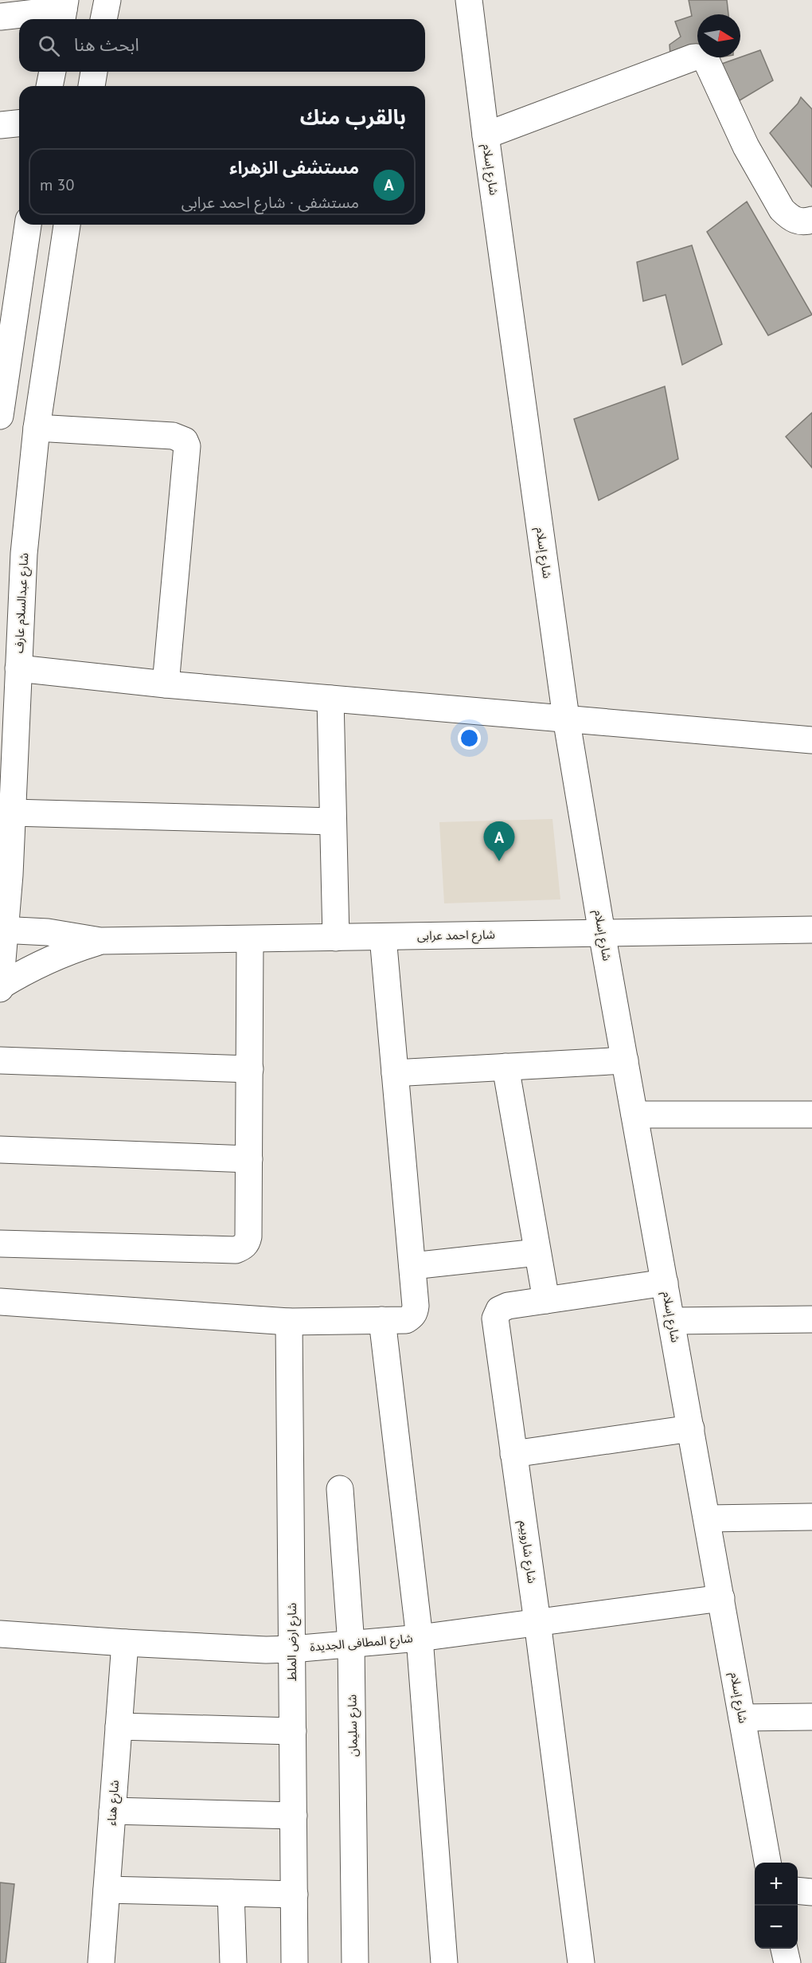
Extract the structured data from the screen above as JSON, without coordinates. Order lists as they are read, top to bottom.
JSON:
{
  "streets": {
    "street": [
      "شارع إسلام",
      "شارع عبدالسلام عارف",
      "شارع احمد عرابى",
      "شارع شاروبيم",
      "شارع ارض الملط",
      "شارع المطافى الجديدة",
      "شارع سليمان",
      "شارع هناء"
    ]
  },
  "crossings": [
    ["شارع إسلام", "شارع احمد عرابى"],
    ["شارع إسلام", "شارع شاروبيم"],
    ["شارع إسلام", "شارع المطافى الجديدة"],
    ["شارع عبدالسلام عارف", "شارع احمد عرابى"],
    ["شارع شاروبيم", "شارع المطافى الجديدة"],
    ["شارع ارض الملط", "شارع المطافى الجديدة"],
    ["شارع المطافى الجديدة", "شارع سليمان"],
    ["شارع المطافى الجديدة", "شارع هناء"]
  ],
  "north": "right",
  "page": {
    "search": "ابحث هنا",
    "heading": "بالقرب منك",
    "list": [
      {
        "mark": "A",
        "name": "مستشفى الزهراء",
        "note": "مستشفى · شارع احمد عرابى",
        "value": "30 m"
      }
    ],
    "pins": "A",
    "map_buttons": ["+", "−"]
  }
}
